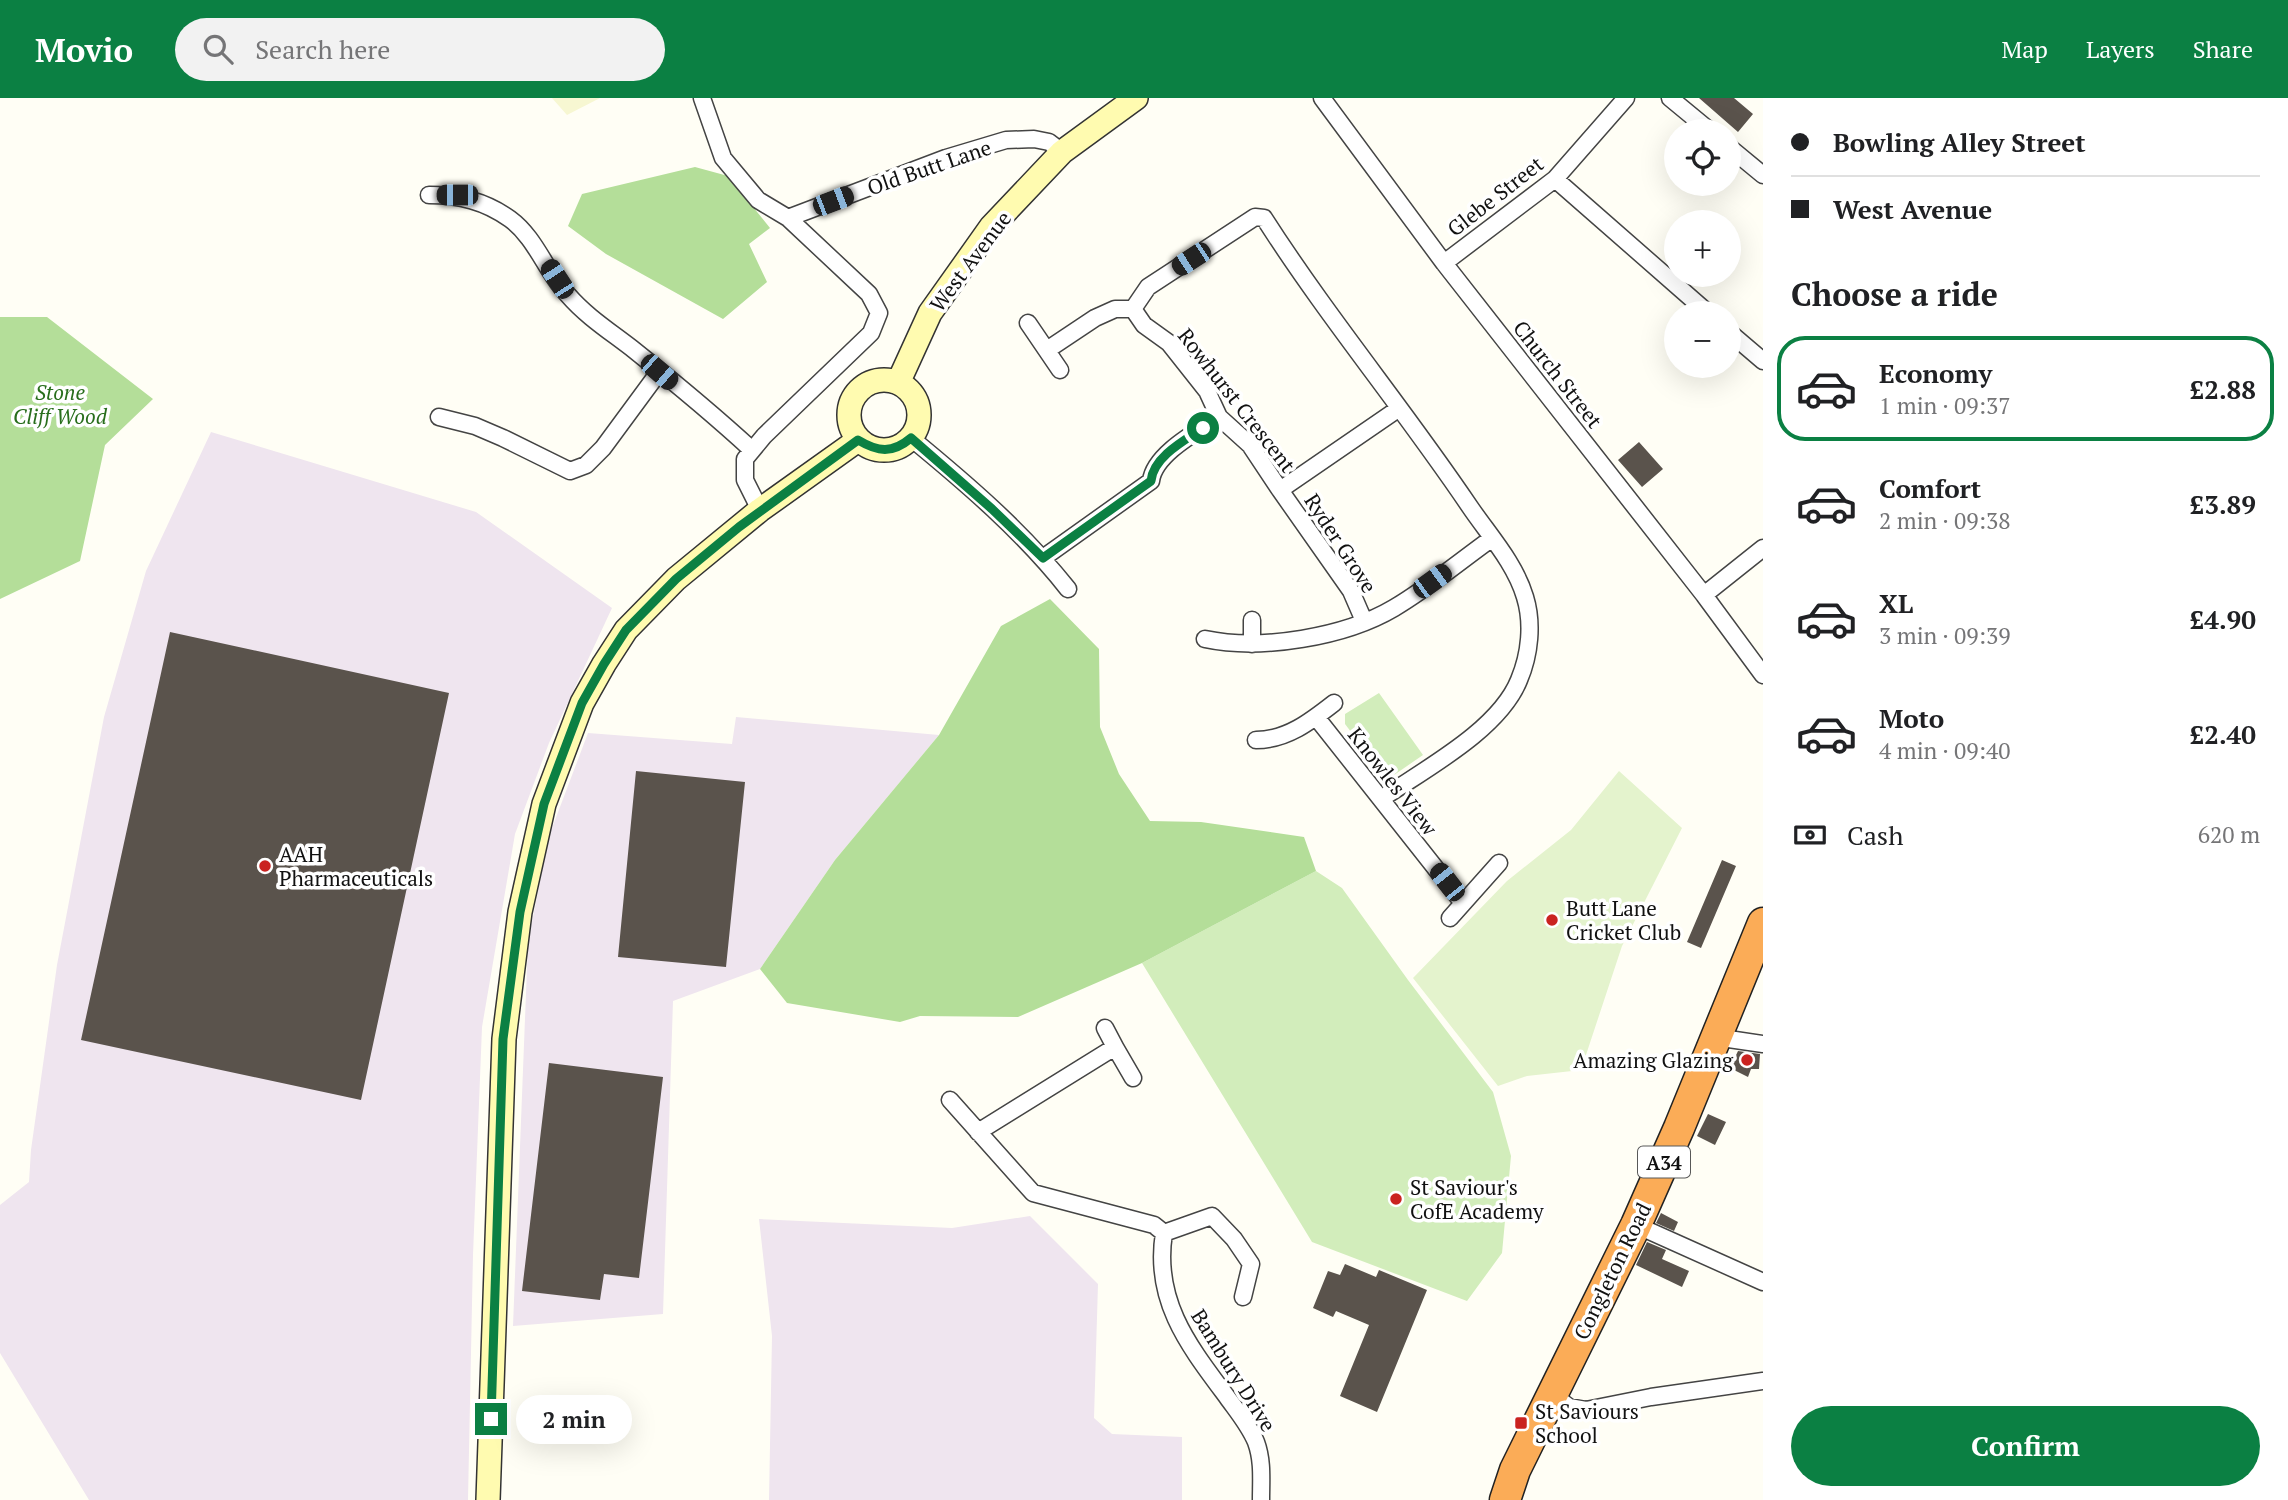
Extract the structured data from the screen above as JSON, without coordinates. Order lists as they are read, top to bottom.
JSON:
{
  "streets": {
    "highway": ["A34", "Congleton Road"],
    "street": [
      "Old Butt Lane",
      "Glebe Street",
      "West Avenue",
      "Church Street",
      "Rowhurst Crescent",
      "Ryder Grove",
      "Knowles View",
      "Bambury Drive"
    ]
  },
  "crossings": [
    ["Old Butt Lane", "West Avenue"],
    ["Glebe Street", "Church Street"],
    ["Rowhurst Crescent", "Ryder Grove"]
  ],
  "parks": ["Stone Cliff Wood"],
  "places": {
    "other": [
      "AAH Pharmaceuticals",
      "Butt Lane Cricket Club",
      "Amazing Glazing",
      "St Saviour's CofE Academy"
    ],
    "transit": ["St Saviours School"]
  },
  "page": {
    "header": "Movio",
    "search": "Search here",
    "nav": ["Map", "Layers", "Share"],
    "banner": ["Bowling Alley Street", "West Avenue"],
    "map_buttons": ["+", "−"],
    "heading": "Choose a ride",
    "list": [
      {
        "name": "Economy",
        "note": "1 min · 09:37",
        "value": "£2.88"
      },
      {
        "name": "Comfort",
        "note": "2 min · 09:38",
        "value": "£3.89"
      },
      {
        "name": "XL",
        "note": "3 min · 09:39",
        "value": "£4.90"
      },
      {
        "name": "Moto",
        "note": "4 min · 09:40",
        "value": "£2.40"
      }
    ],
    "pay": ["Cash", "620 m"],
    "buttons": "Confirm",
    "bubble": "2 min"
  }
}
